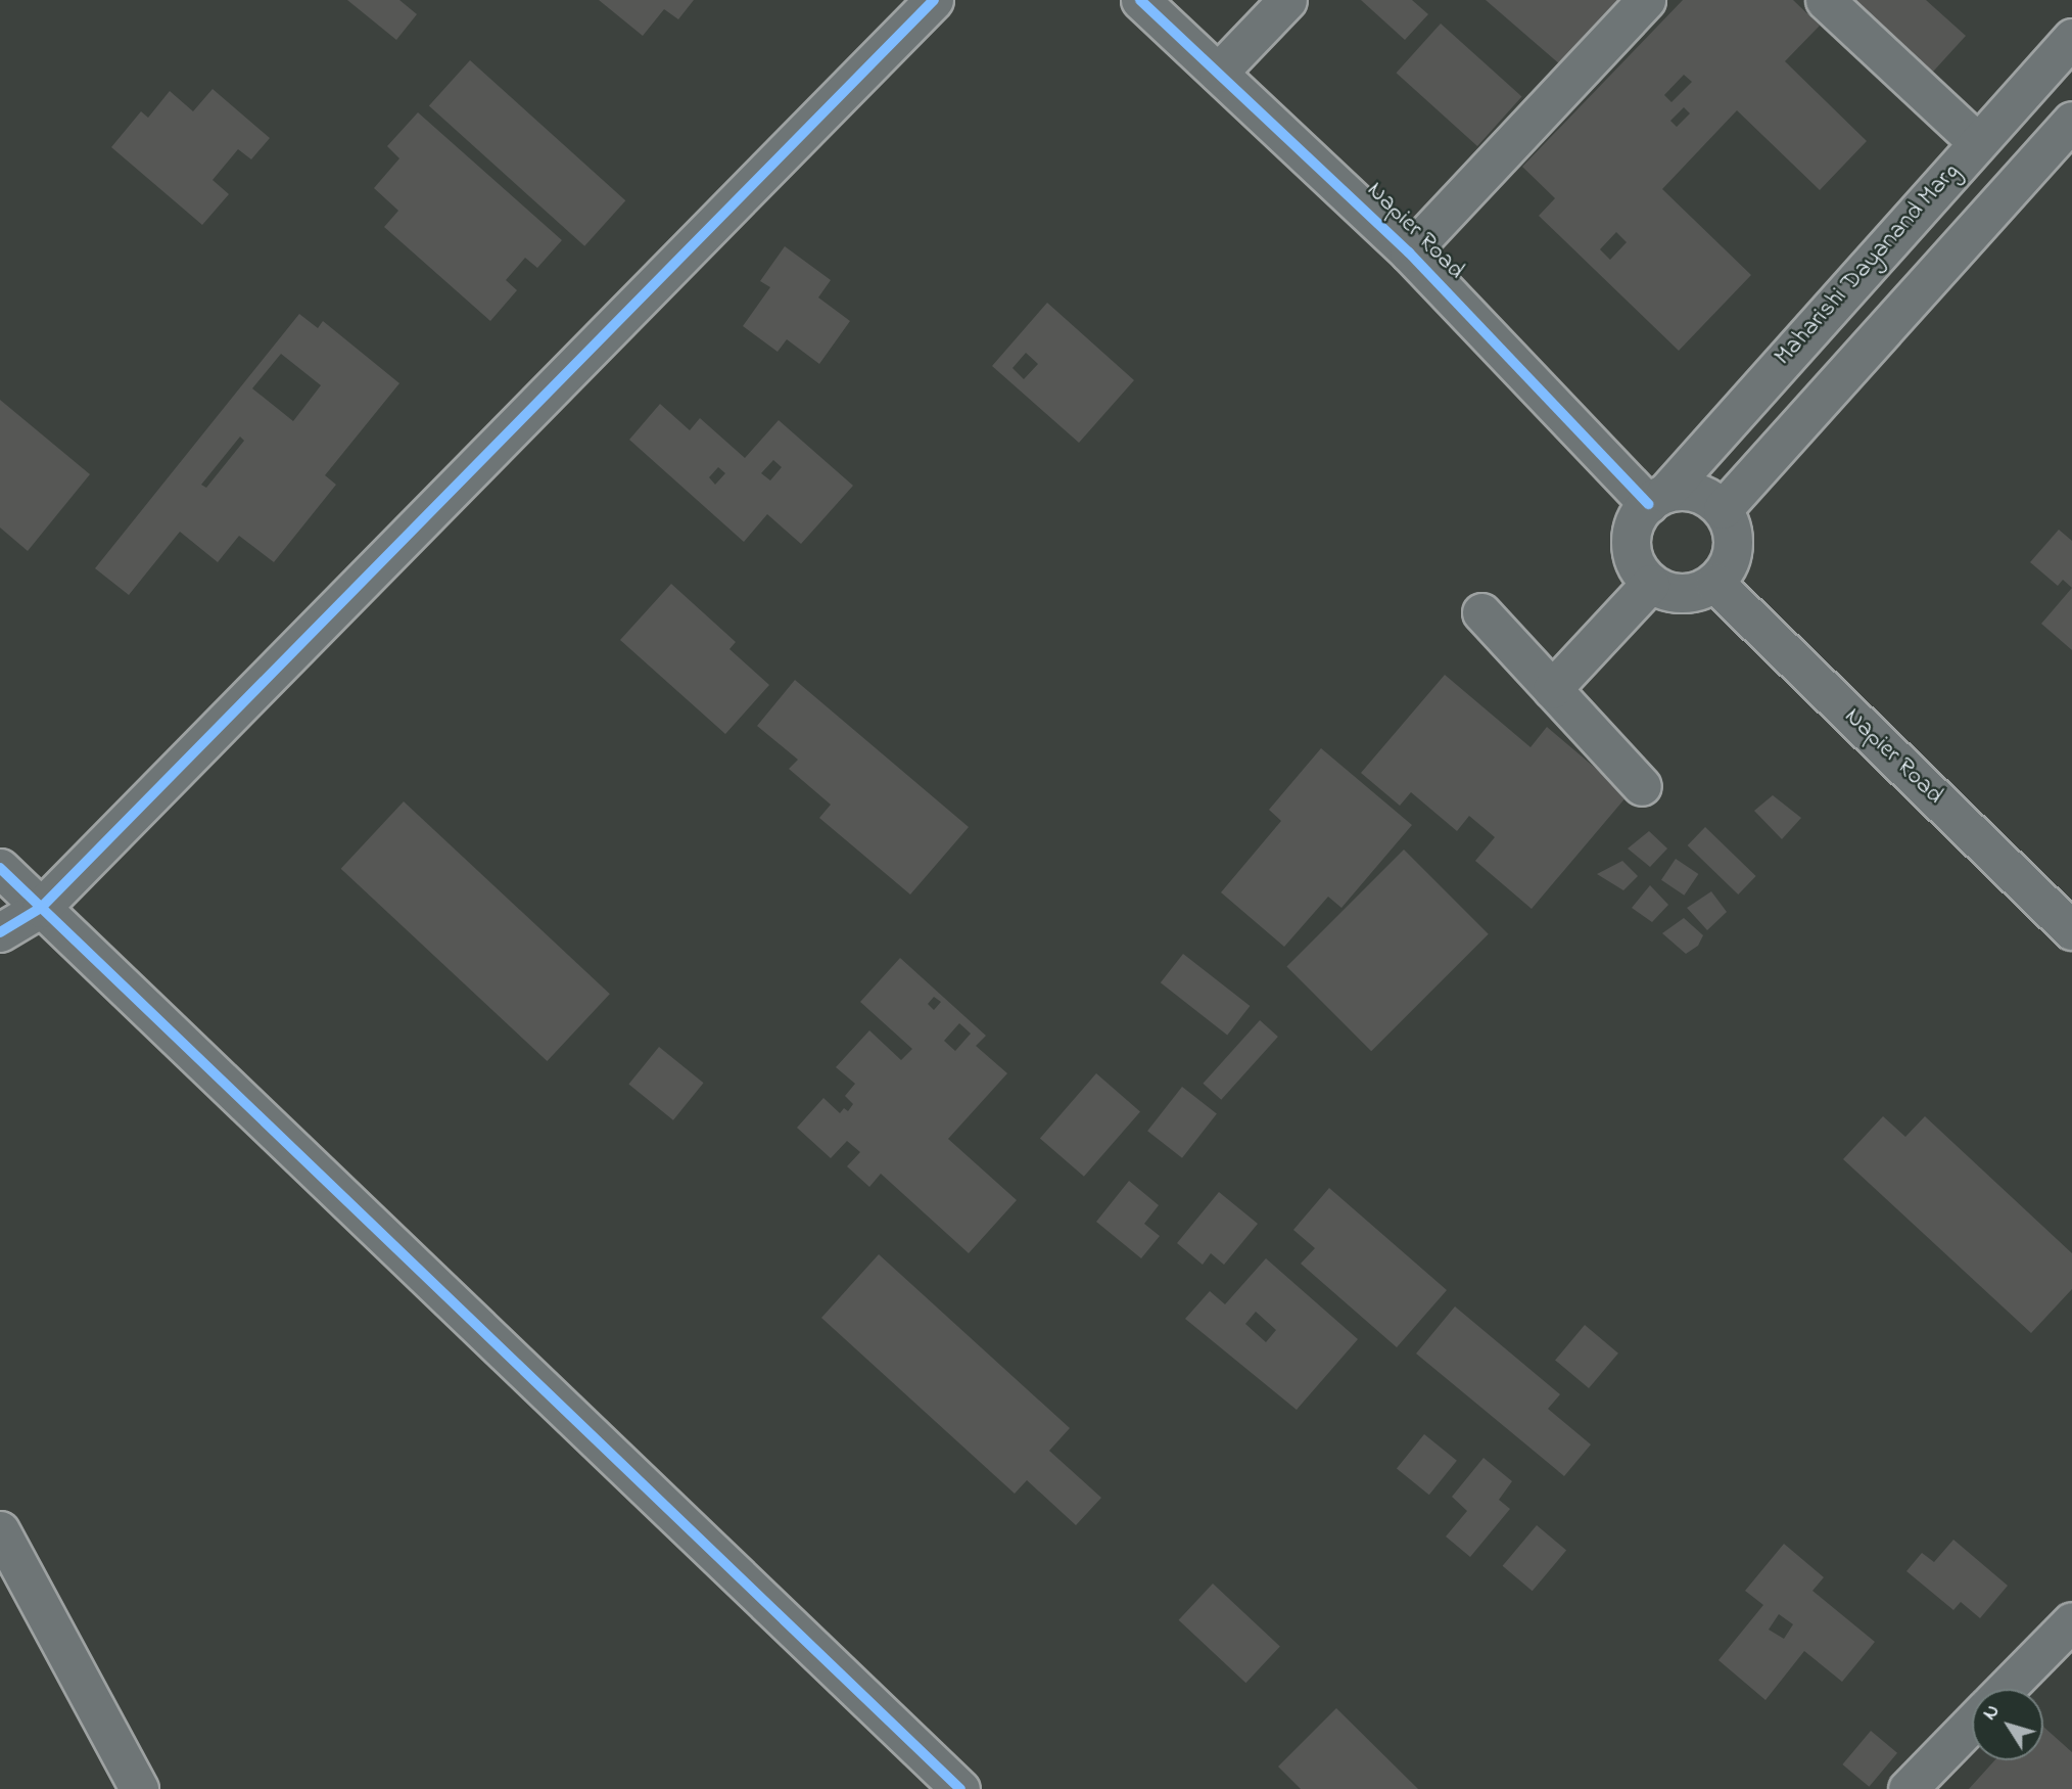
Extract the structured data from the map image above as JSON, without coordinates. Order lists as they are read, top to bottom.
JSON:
{
  "streets": {
    "street": ["Napier Road", "Maharishi Dayanand Marg"]
  },
  "crossings": [
    ["Napier Road", "Maharishi Dayanand Marg"]
  ],
  "north": "top left"
}
